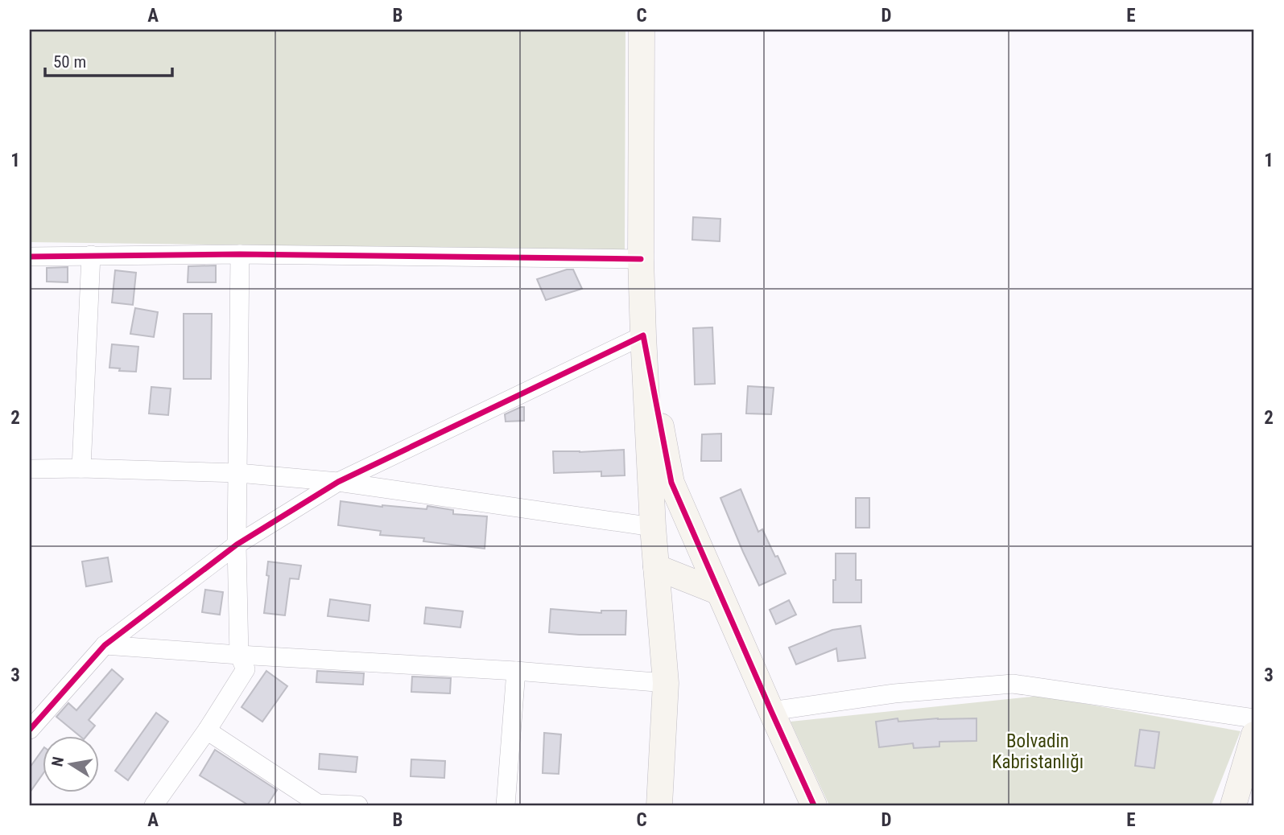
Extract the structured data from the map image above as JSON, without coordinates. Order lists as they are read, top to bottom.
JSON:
{
  "parks": ["Bolvadin Kabristanlığı"],
  "scale_bar": "50 m",
  "north": "left",
  "grid": {
    "columns": [
      "A",
      "B",
      "C",
      "D",
      "E"
    ],
    "rows": ["1", "2", "3"]
  }
}
